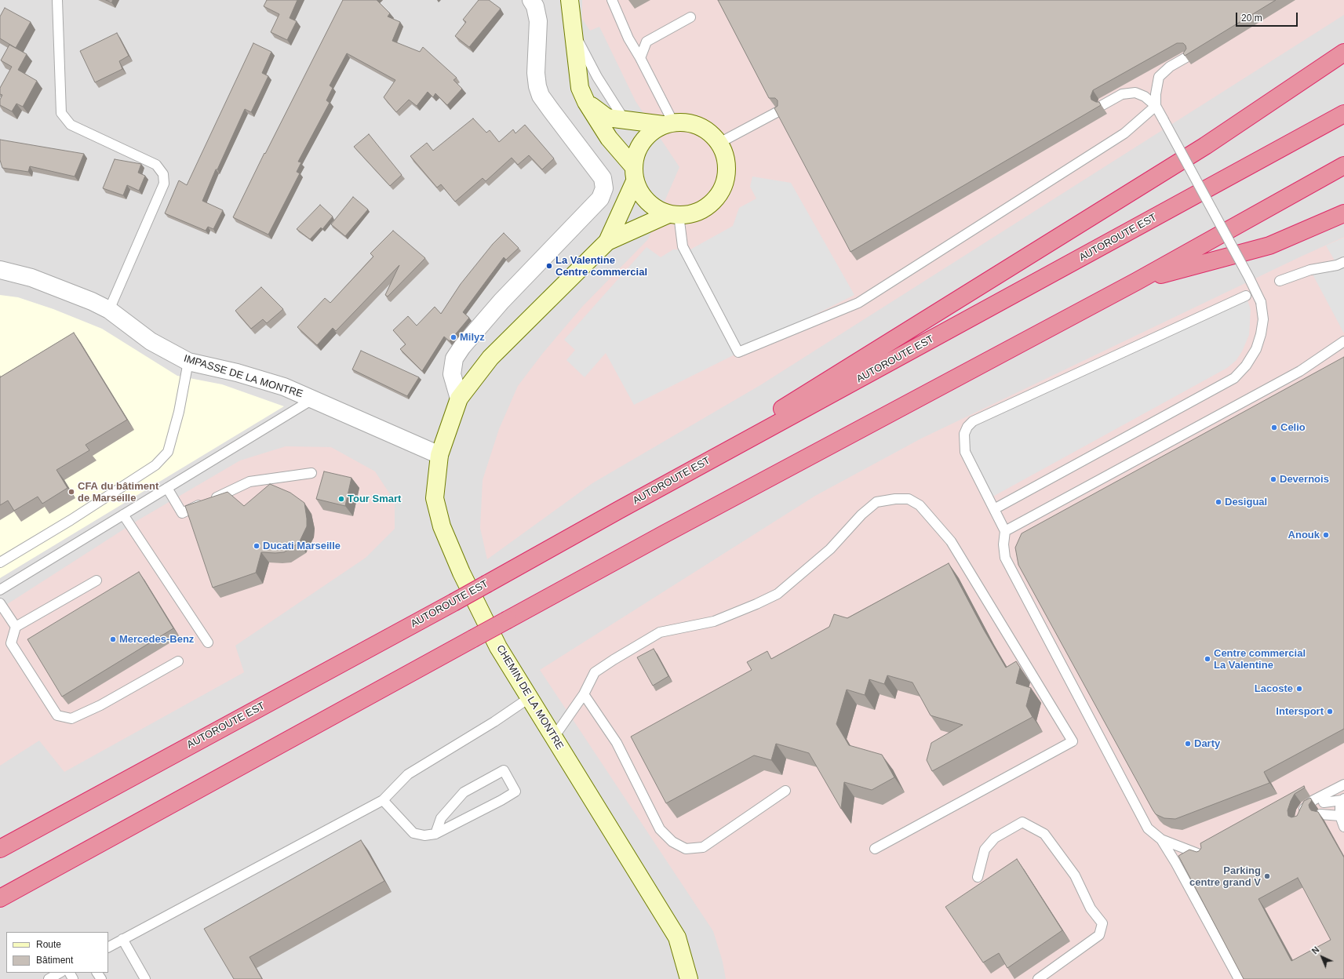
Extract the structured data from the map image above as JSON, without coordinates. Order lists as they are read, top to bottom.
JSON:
{
  "streets": {
    "highway": ["AUTOROUTE EST"],
    "street": ["IMPASSE DE LA MONTRE", "CHEMIN DE LA MONTRE"]
  },
  "crossings": [
    ["IMPASSE DE LA MONTRE", "CHEMIN DE LA MONTRE"]
  ],
  "places": [
    "La Valentine Centre commercial",
    "Milyz",
    "Celio",
    "Devernois",
    "CFA du bâtiment de Marseille",
    "Tour Smart",
    "Desigual",
    "Anouk",
    "Ducati Marseille",
    "Mercedes-Benz",
    "Centre commercial La Valentine",
    "Lacoste",
    "Intersport",
    "Darty",
    "Parking centre grand V"
  ],
  "legend": ["Route", "Bâtiment"],
  "scale_bar": "20 m",
  "north": "top left"
}
